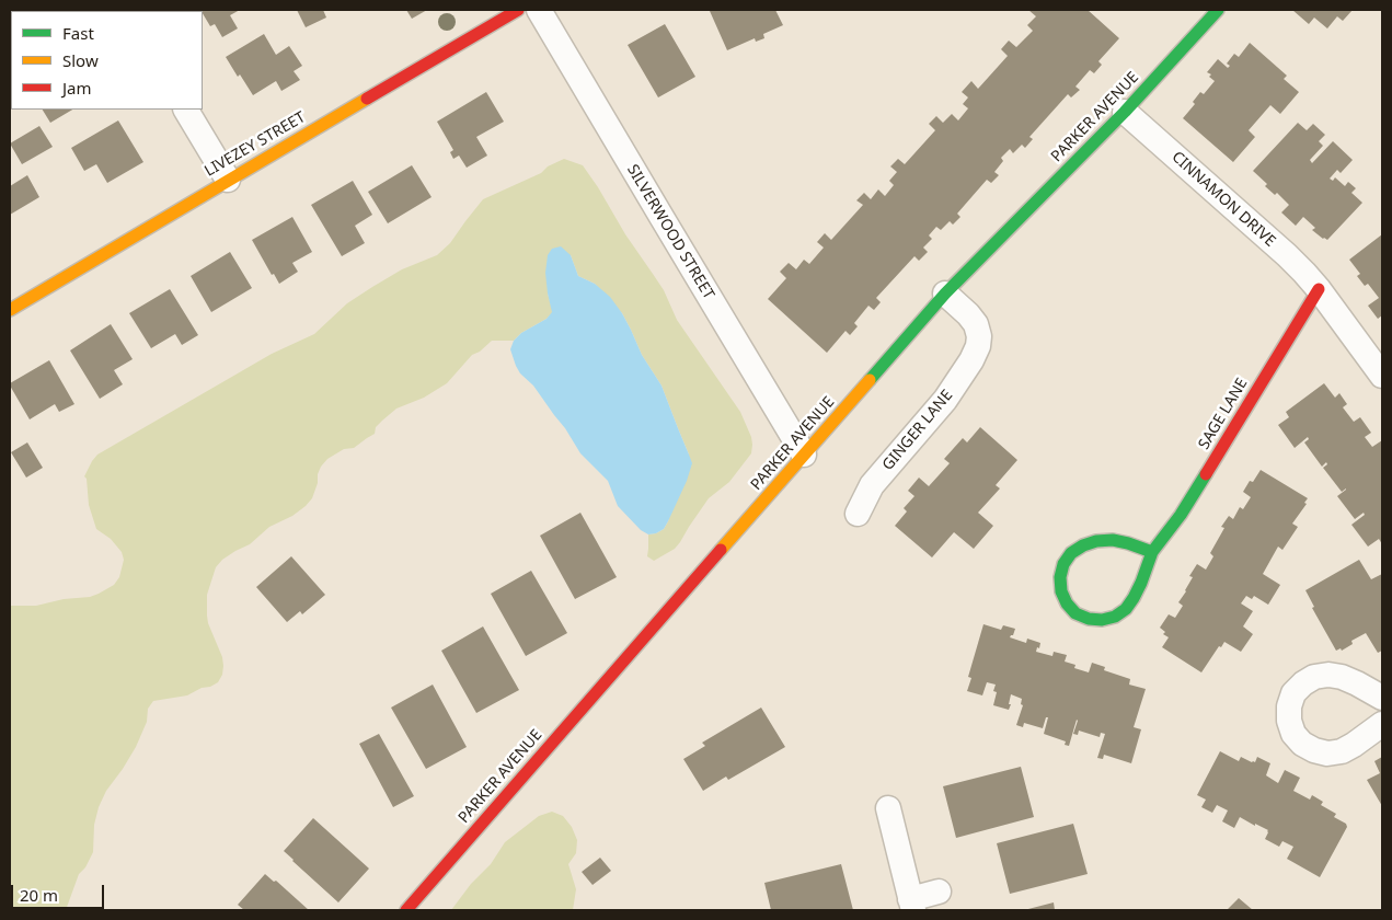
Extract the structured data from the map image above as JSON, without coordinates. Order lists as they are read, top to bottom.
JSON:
{
  "streets": {
    "street": [
      "PARKER AVENUE",
      "LIVEZEY STREET",
      "CINNAMON DRIVE",
      "SILVERWOOD STREET",
      "SAGE LANE",
      "GINGER LANE"
    ]
  },
  "crossings": [
    ["PARKER AVENUE", "CINNAMON DRIVE"],
    ["PARKER AVENUE", "SILVERWOOD STREET"],
    ["PARKER AVENUE", "GINGER LANE"],
    ["CINNAMON DRIVE", "SAGE LANE"]
  ],
  "legend": ["Fast", "Slow", "Jam"],
  "scale_bar": "20 m"
}
